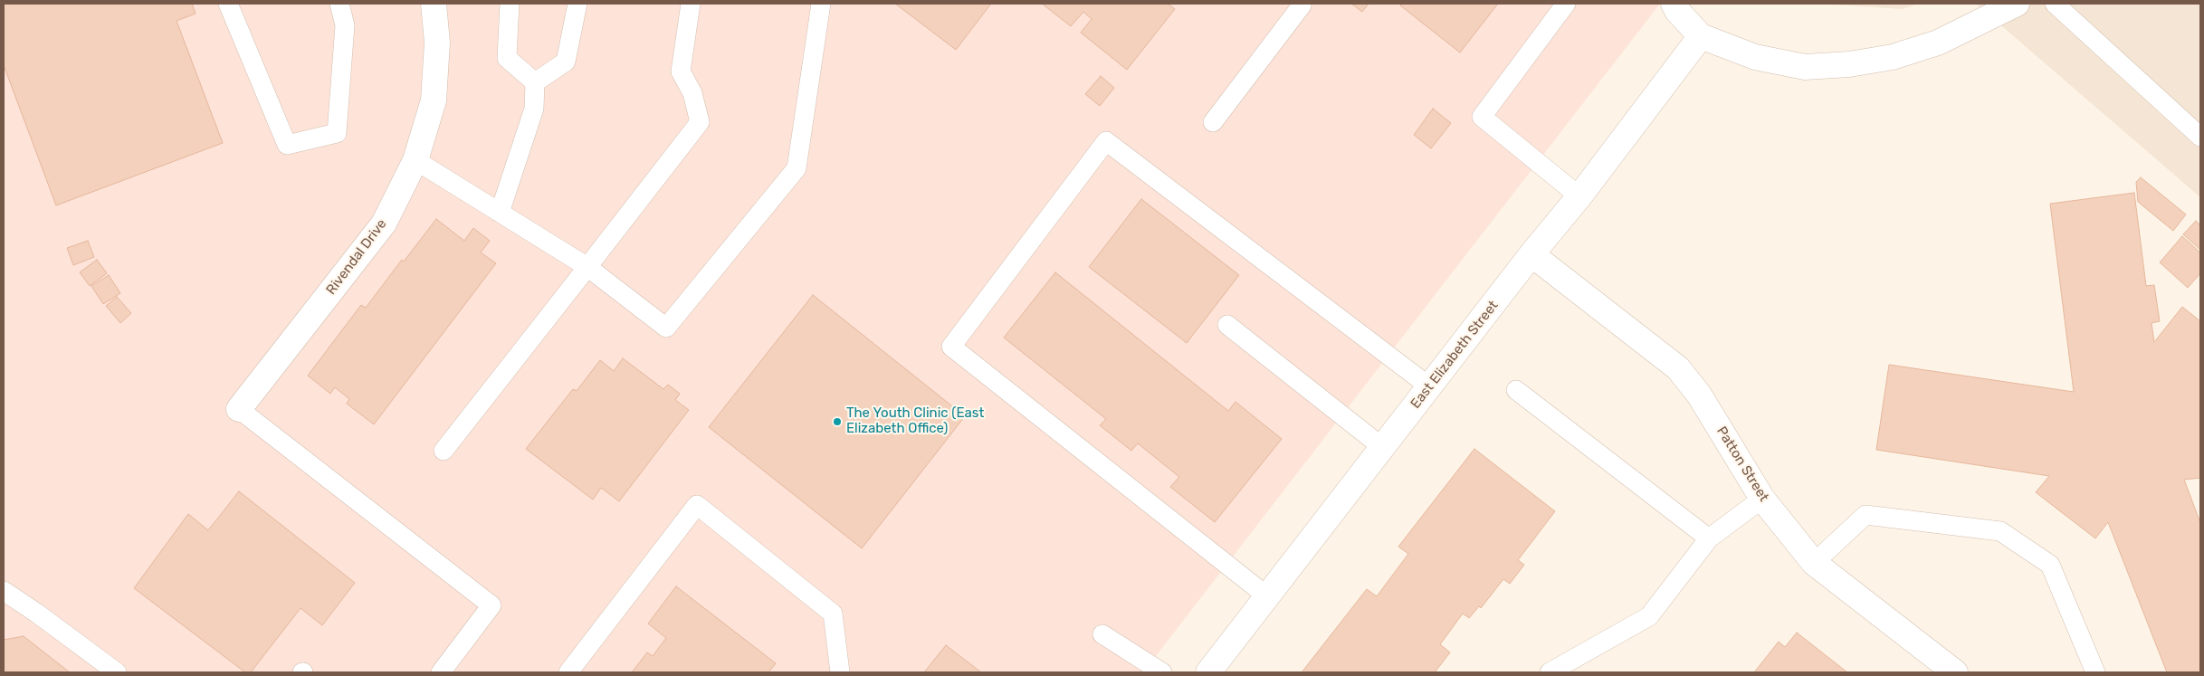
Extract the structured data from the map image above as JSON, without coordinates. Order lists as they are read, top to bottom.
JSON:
{
  "streets": {
    "street": ["Rivendal Drive", "East Elizabeth Street", "Patton Street"]
  },
  "crossings": [
    ["East Elizabeth Street", "Patton Street"]
  ],
  "places": ["The Youth Clinic (East Elizabeth Office)"]
}
